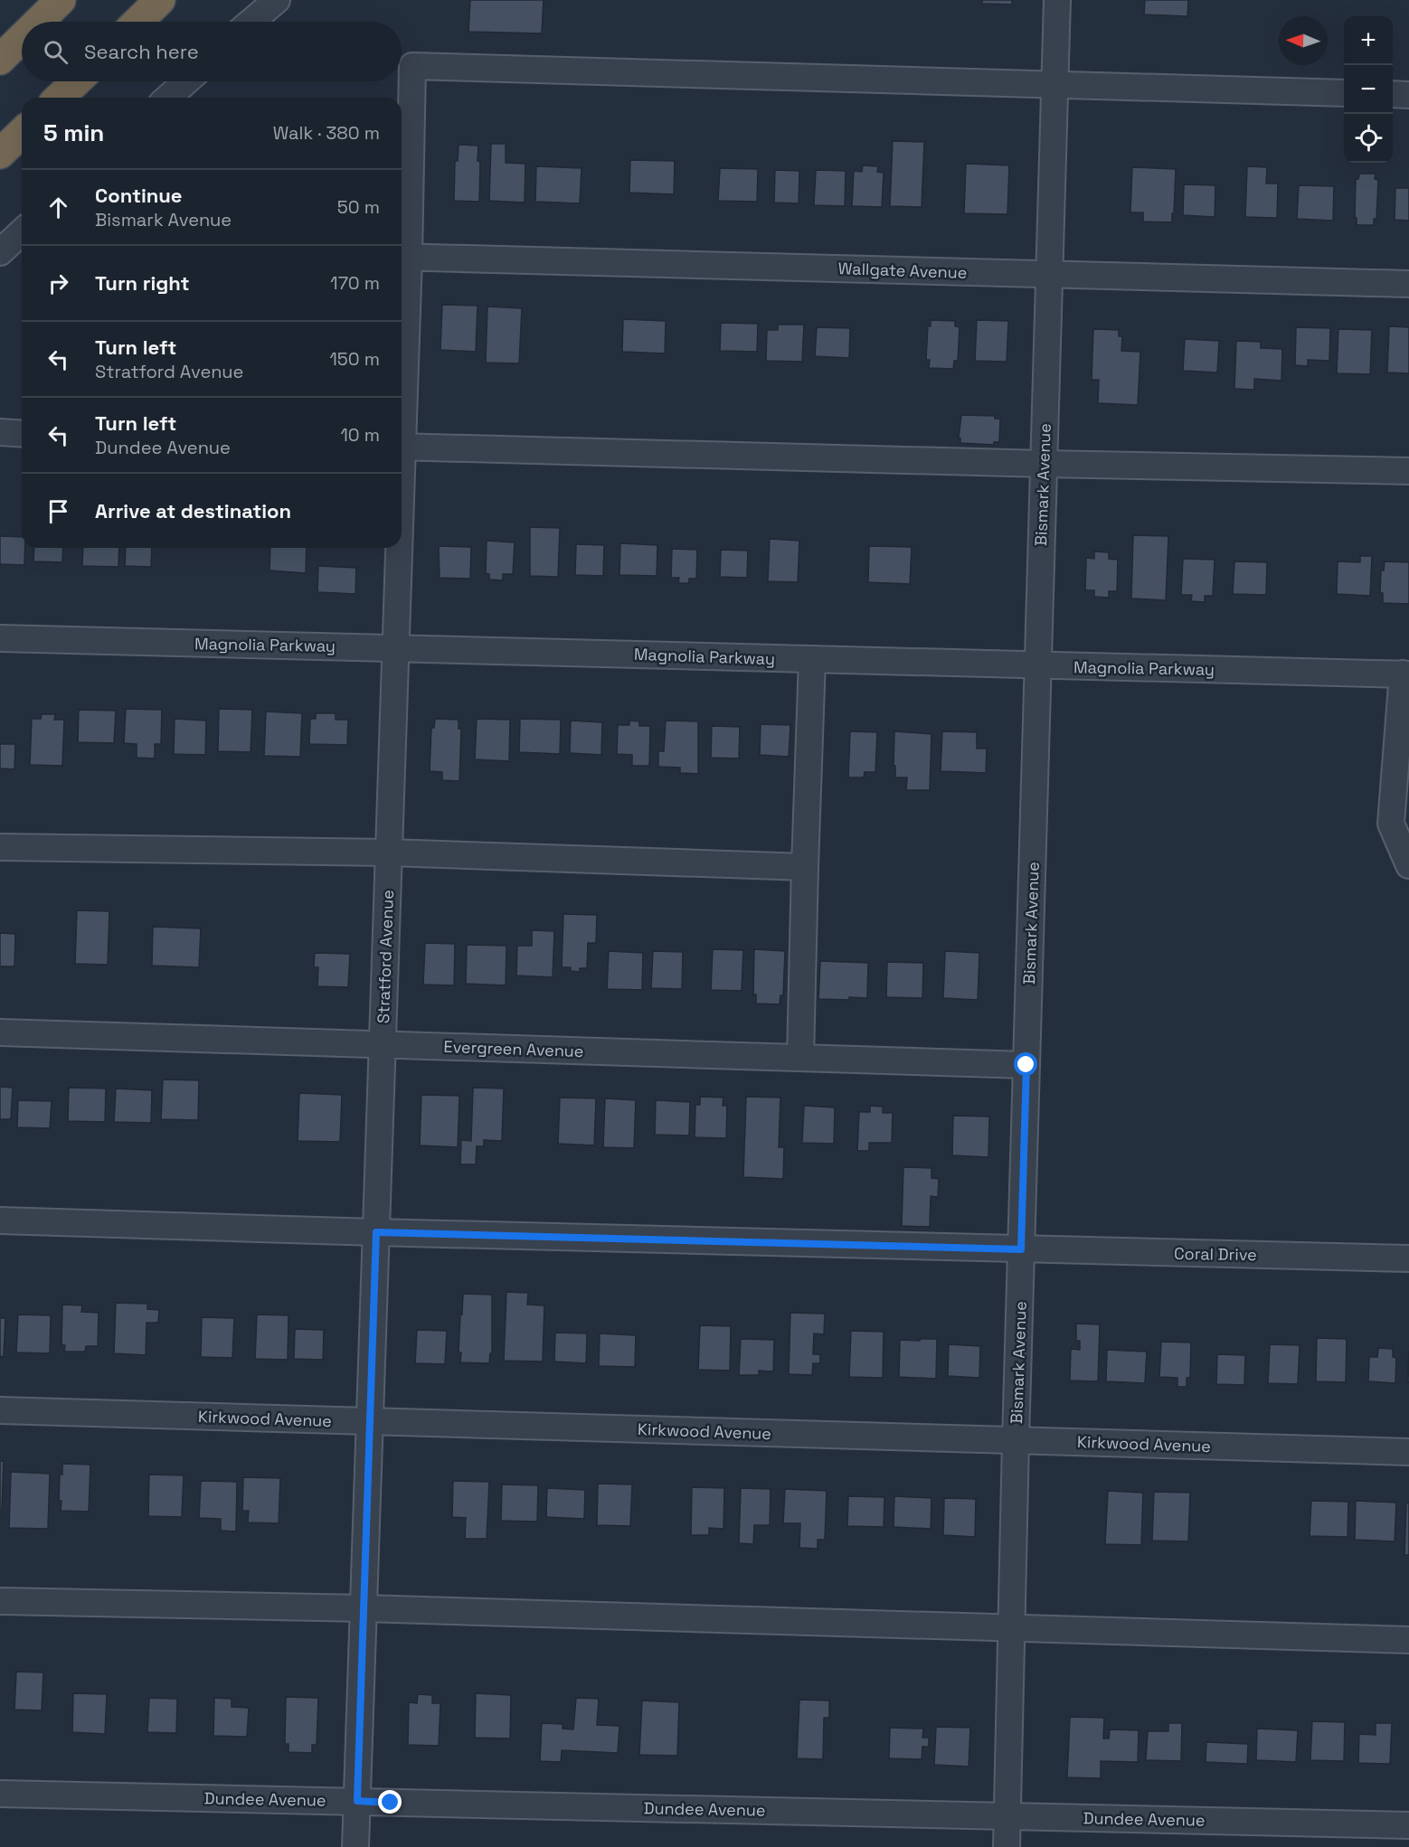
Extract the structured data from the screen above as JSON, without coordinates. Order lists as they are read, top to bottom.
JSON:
{
  "streets": {
    "street": [
      "Wallgate Avenue",
      "Bismark Avenue",
      "Magnolia Parkway",
      "Stratford Avenue",
      "Evergreen Avenue",
      "Coral Drive",
      "Kirkwood Avenue",
      "Dundee Avenue"
    ]
  },
  "crossings": [
    ["Wallgate Avenue", "Bismark Avenue"],
    ["Wallgate Avenue", "Stratford Avenue"],
    ["Bismark Avenue", "Magnolia Parkway"],
    ["Bismark Avenue", "Stratford Avenue"],
    ["Bismark Avenue", "Evergreen Avenue"],
    ["Bismark Avenue", "Coral Drive"],
    ["Bismark Avenue", "Kirkwood Avenue"],
    ["Bismark Avenue", "Dundee Avenue"],
    ["Magnolia Parkway", "Stratford Avenue"],
    ["Stratford Avenue", "Evergreen Avenue"],
    ["Stratford Avenue", "Coral Drive"],
    ["Stratford Avenue", "Kirkwood Avenue"],
    ["Stratford Avenue", "Dundee Avenue"]
  ],
  "north": "left",
  "page": {
    "map_buttons": ["+", "−"],
    "search": "Search here",
    "heading": ["5 min", "Walk · 380 m"],
    "list": [
      ["Continue", "Bismark Avenue", "50 m"],
      ["Turn right", "170 m"],
      ["Turn left", "Stratford Avenue", "150 m"],
      ["Turn left", "Dundee Avenue", "10 m"],
      "Arrive at destination"
    ]
  }
}
